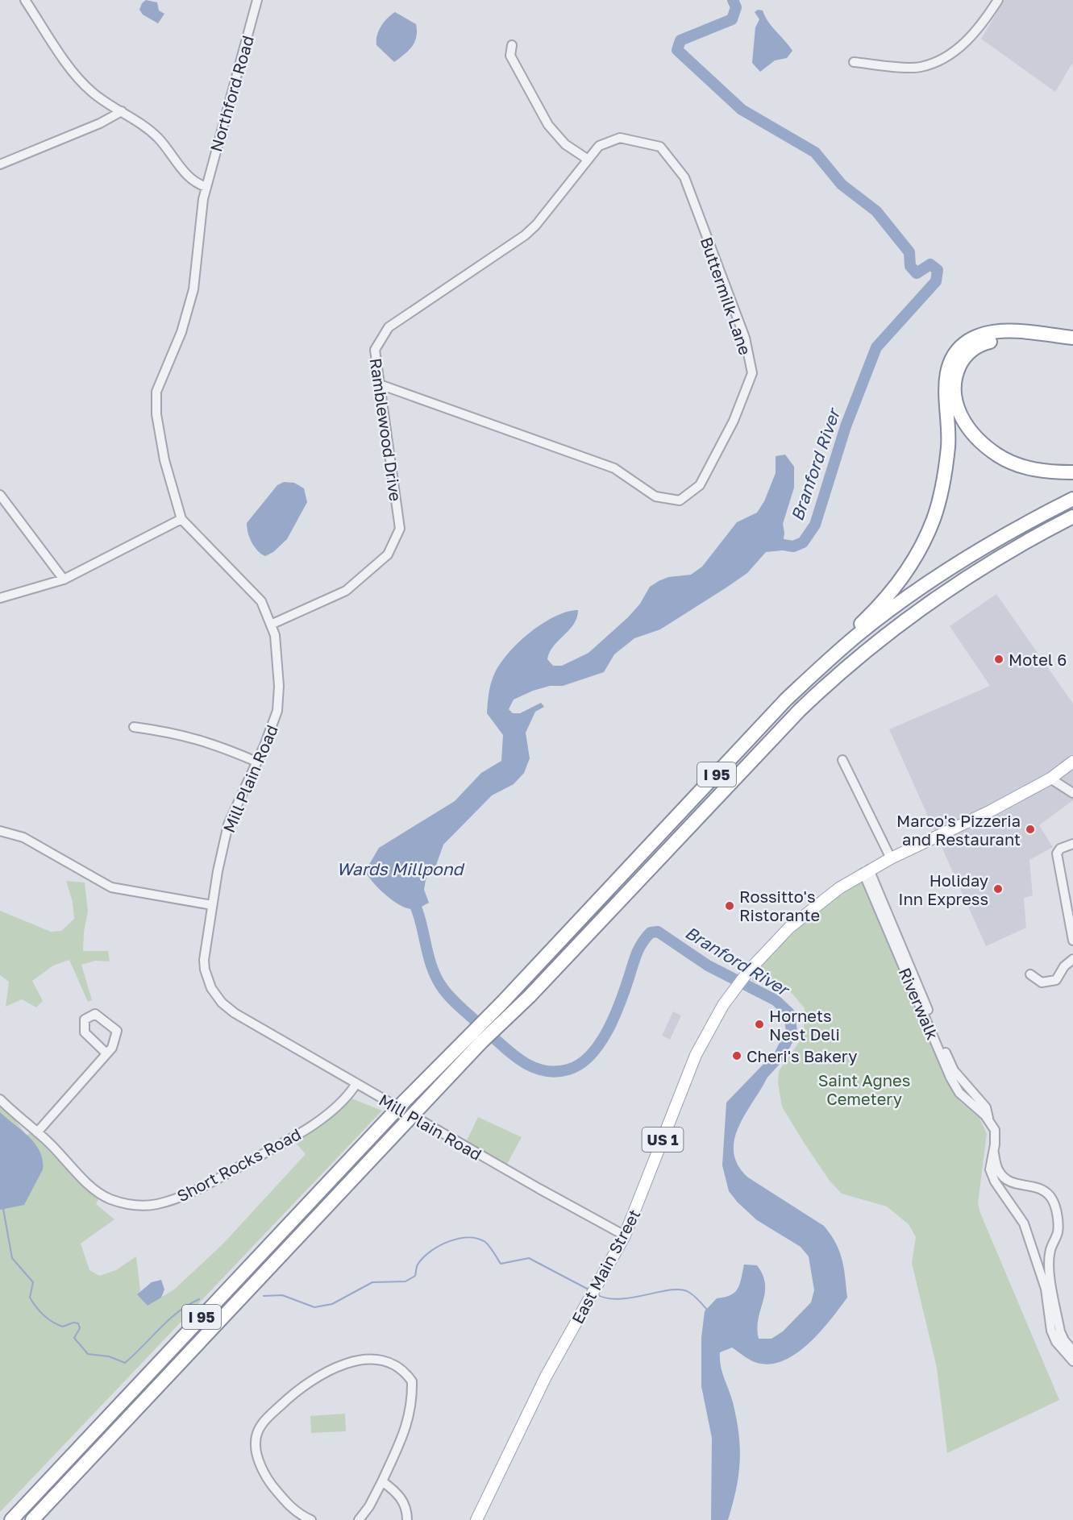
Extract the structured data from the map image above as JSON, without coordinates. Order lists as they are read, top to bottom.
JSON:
{
  "streets": {
    "highway": ["I 95"],
    "main road": ["US 1", "East Main Street"],
    "street": [
      "Northford Road",
      "Buttermilk Lane",
      "Ramblewood Drive",
      "Mill Plain Road",
      "Riverwalk",
      "Short Rocks Road"
    ]
  },
  "crossings": [
    ["Northford Road", "Mill Plain Road"],
    ["Buttermilk Lane", "Ramblewood Drive"],
    ["Ramblewood Drive", "Mill Plain Road"],
    ["Mill Plain Road", "Short Rocks Road"],
    ["Mill Plain Road", "East Main Street"],
    ["Riverwalk", "East Main Street"]
  ],
  "water": ["Branford River", "Wards Millpond"],
  "parks": ["Saint Agnes Cemetery"],
  "places": [
    "Motel 6",
    "Marco's Pizzeria and Restaurant",
    "Holiday Inn Express",
    "Rossitto's Ristorante",
    "Hornets Nest Deli",
    "Cheri's Bakery"
  ]
}
